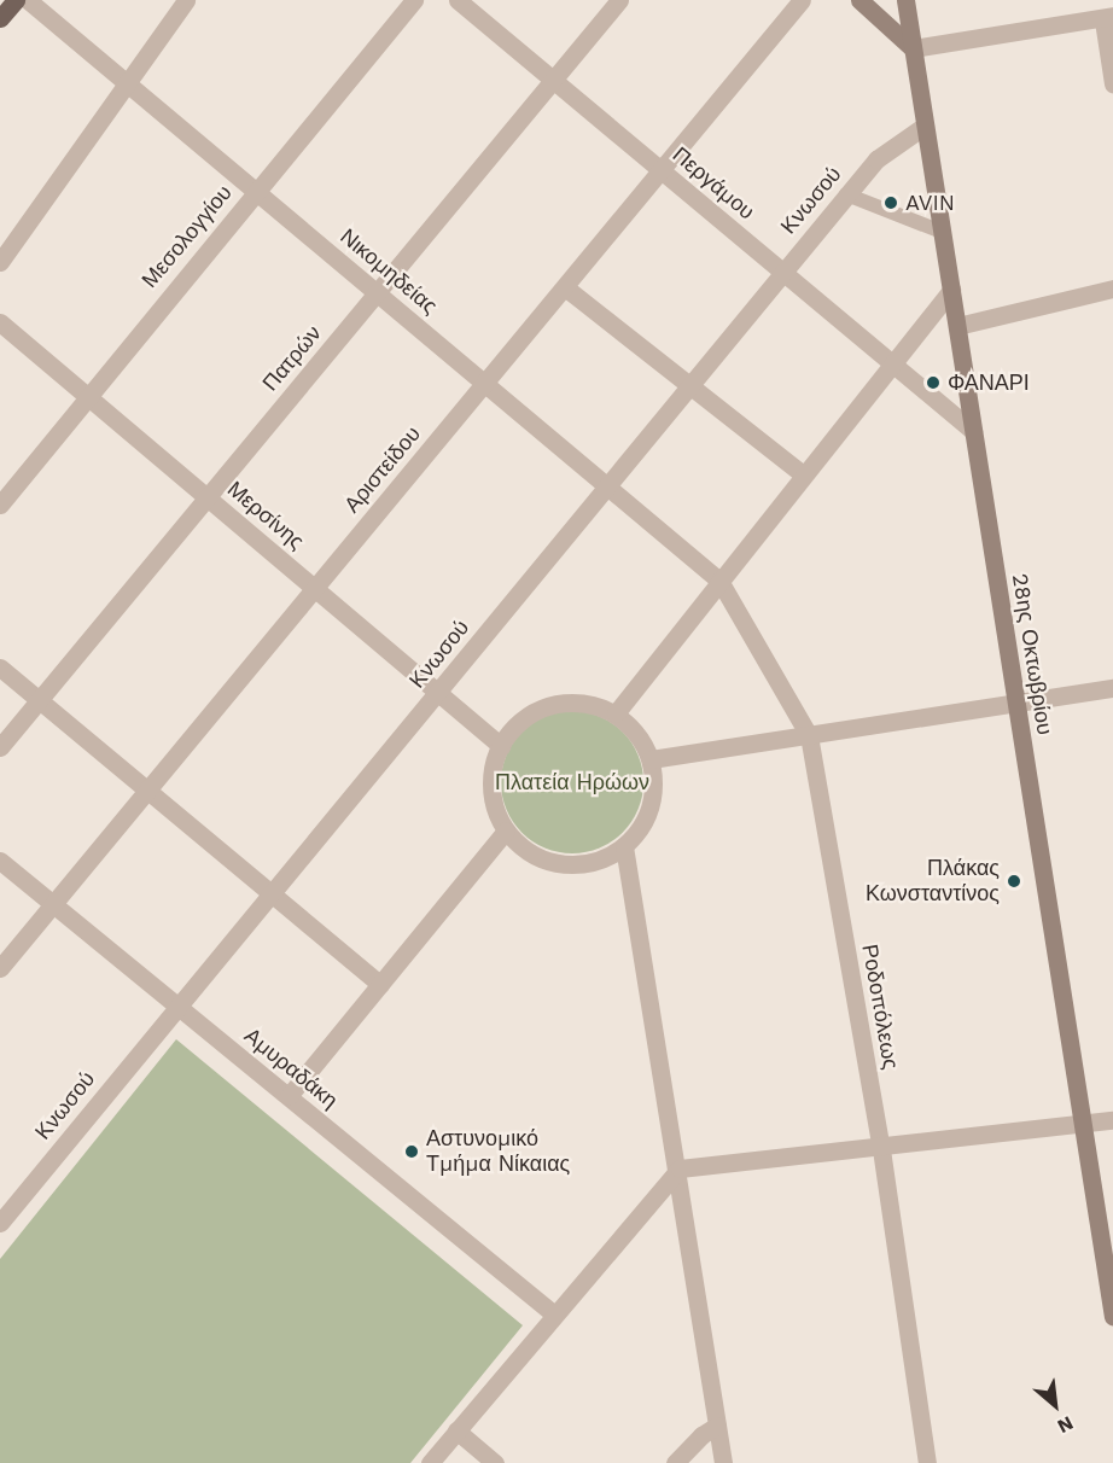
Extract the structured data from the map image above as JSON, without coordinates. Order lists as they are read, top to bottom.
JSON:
{
  "streets": {
    "main road": ["28ης Οκτωβρίου"],
    "street": [
      "Περγάμου",
      "Κνωσού",
      "Μεσολογγίου",
      "Νικομηδείας",
      "Πατρών",
      "Αριστείδου",
      "Μερσίνης",
      "Ροδοπόλεως",
      "Αμυραδάκη"
    ]
  },
  "crossings": [
    ["Περγάμου", "Κνωσού"],
    ["Περγάμου", "Πατρών"],
    ["Περγάμου", "Αριστείδου"],
    ["Περγάμου", "28ης Οκτωβρίου"],
    ["Κνωσού", "Νικομηδείας"],
    ["Κνωσού", "Μερσίνης"],
    ["Κνωσού", "28ης Οκτωβρίου"],
    ["Κνωσού", "Αμυραδάκη"],
    ["Μεσολογγίου", "Νικομηδείας"],
    ["Μεσολογγίου", "Μερσίνης"],
    ["Νικομηδείας", "Πατρών"],
    ["Νικομηδείας", "Αριστείδου"],
    ["Νικομηδείας", "Ροδοπόλεως"],
    ["Πατρών", "Μερσίνης"],
    ["Αριστείδου", "Μερσίνης"],
    ["Αριστείδου", "Αμυραδάκη"]
  ],
  "parks": ["Πλατεία Ηρώων"],
  "places": [
    "AVIN",
    "ΦΑΝΑΡΙ",
    "Πλάκας Κωνσταντίνος",
    "Αστυνομικό Τμήμα Νίκαιας"
  ],
  "north": "bottom right"
}
